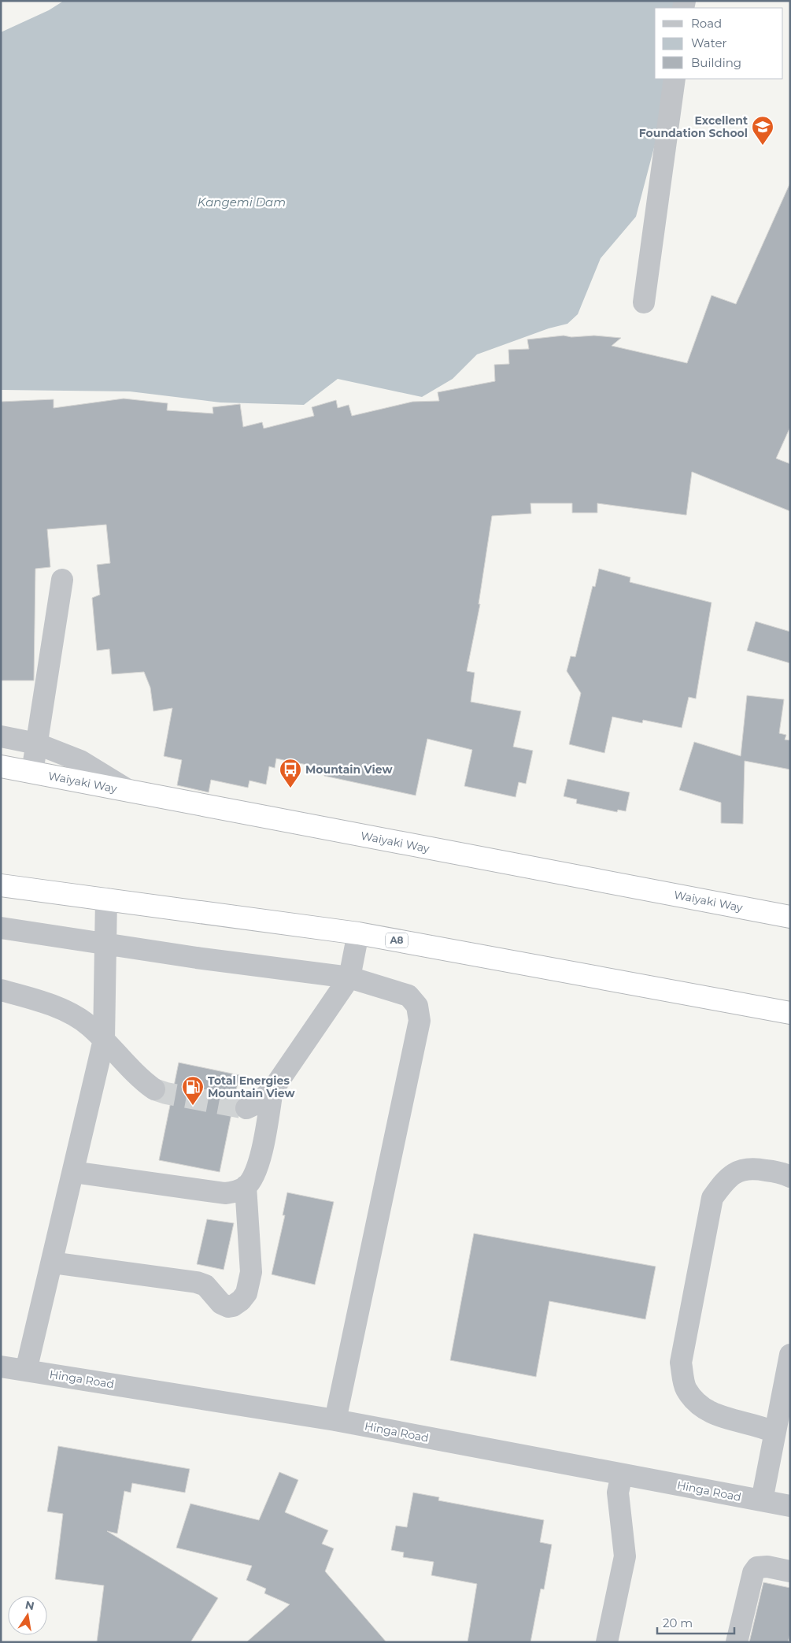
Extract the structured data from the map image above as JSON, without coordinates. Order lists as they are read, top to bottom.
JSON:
{
  "streets": {
    "highway": ["Waiyaki Way", "A8"],
    "street": ["Hinga Road"]
  },
  "water": ["Kangemi Dam"],
  "places": {
    "school or university": ["Excellent Foundation School"],
    "bus stop": ["Mountain View"],
    "fuel station": ["Total Energies Mountain View"]
  },
  "legend": ["Road", "Water", "Building"],
  "scale_bar": "20 m",
  "north": "top"
}
